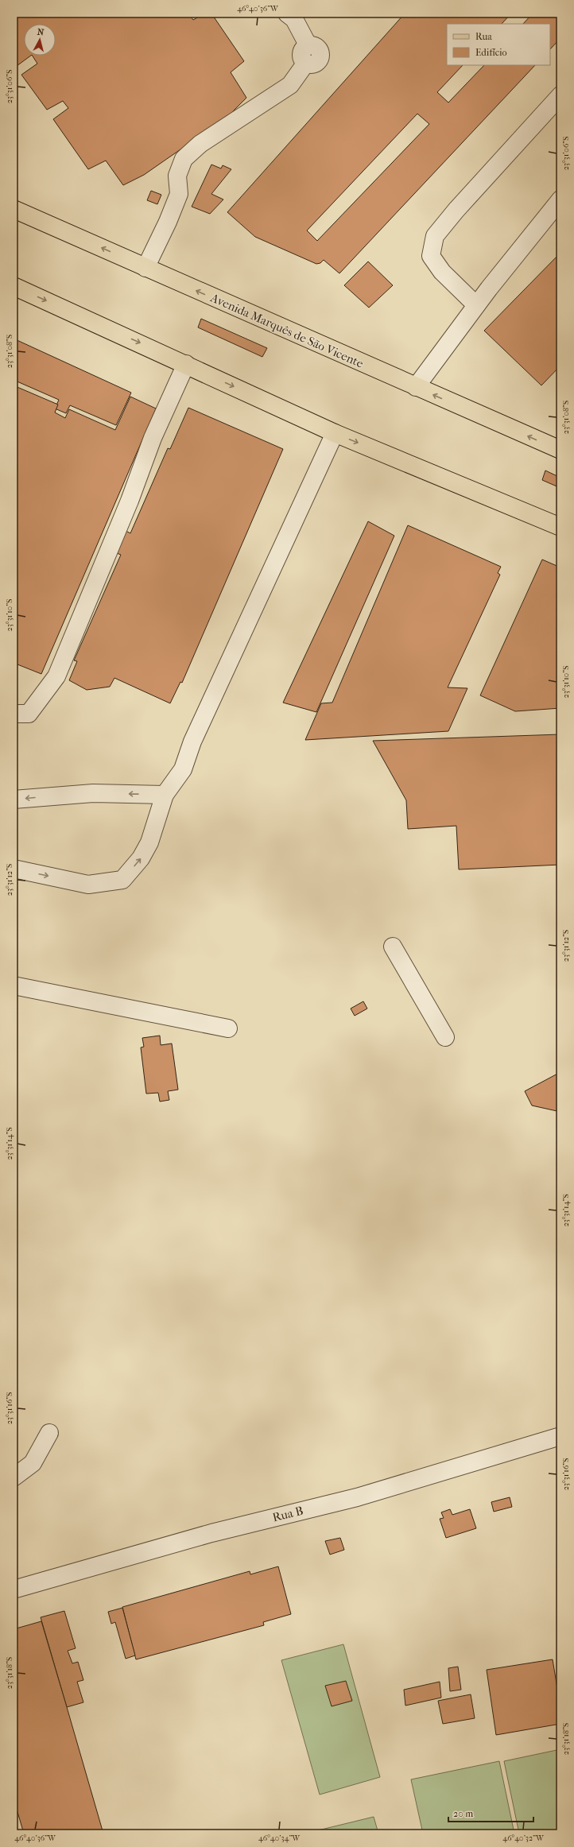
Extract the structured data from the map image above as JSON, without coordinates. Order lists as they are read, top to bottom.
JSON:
{
  "streets": {
    "main road": ["Avenida Marquês de São Vicente"],
    "street": ["Rua B"]
  },
  "legend": ["Rua", "Edifício"],
  "scale_bar": "20 m",
  "north": "top",
  "coordinates": [
    "46°40'36\"W",
    "23°31'06\"S",
    "23°31'08\"S",
    "23°31'10\"S",
    "23°31'12\"S",
    "23°31'14\"S",
    "23°31'16\"S",
    "23°31'18\"S",
    "46°40'34\"W",
    "46°40'32\"W"
  ]
}
